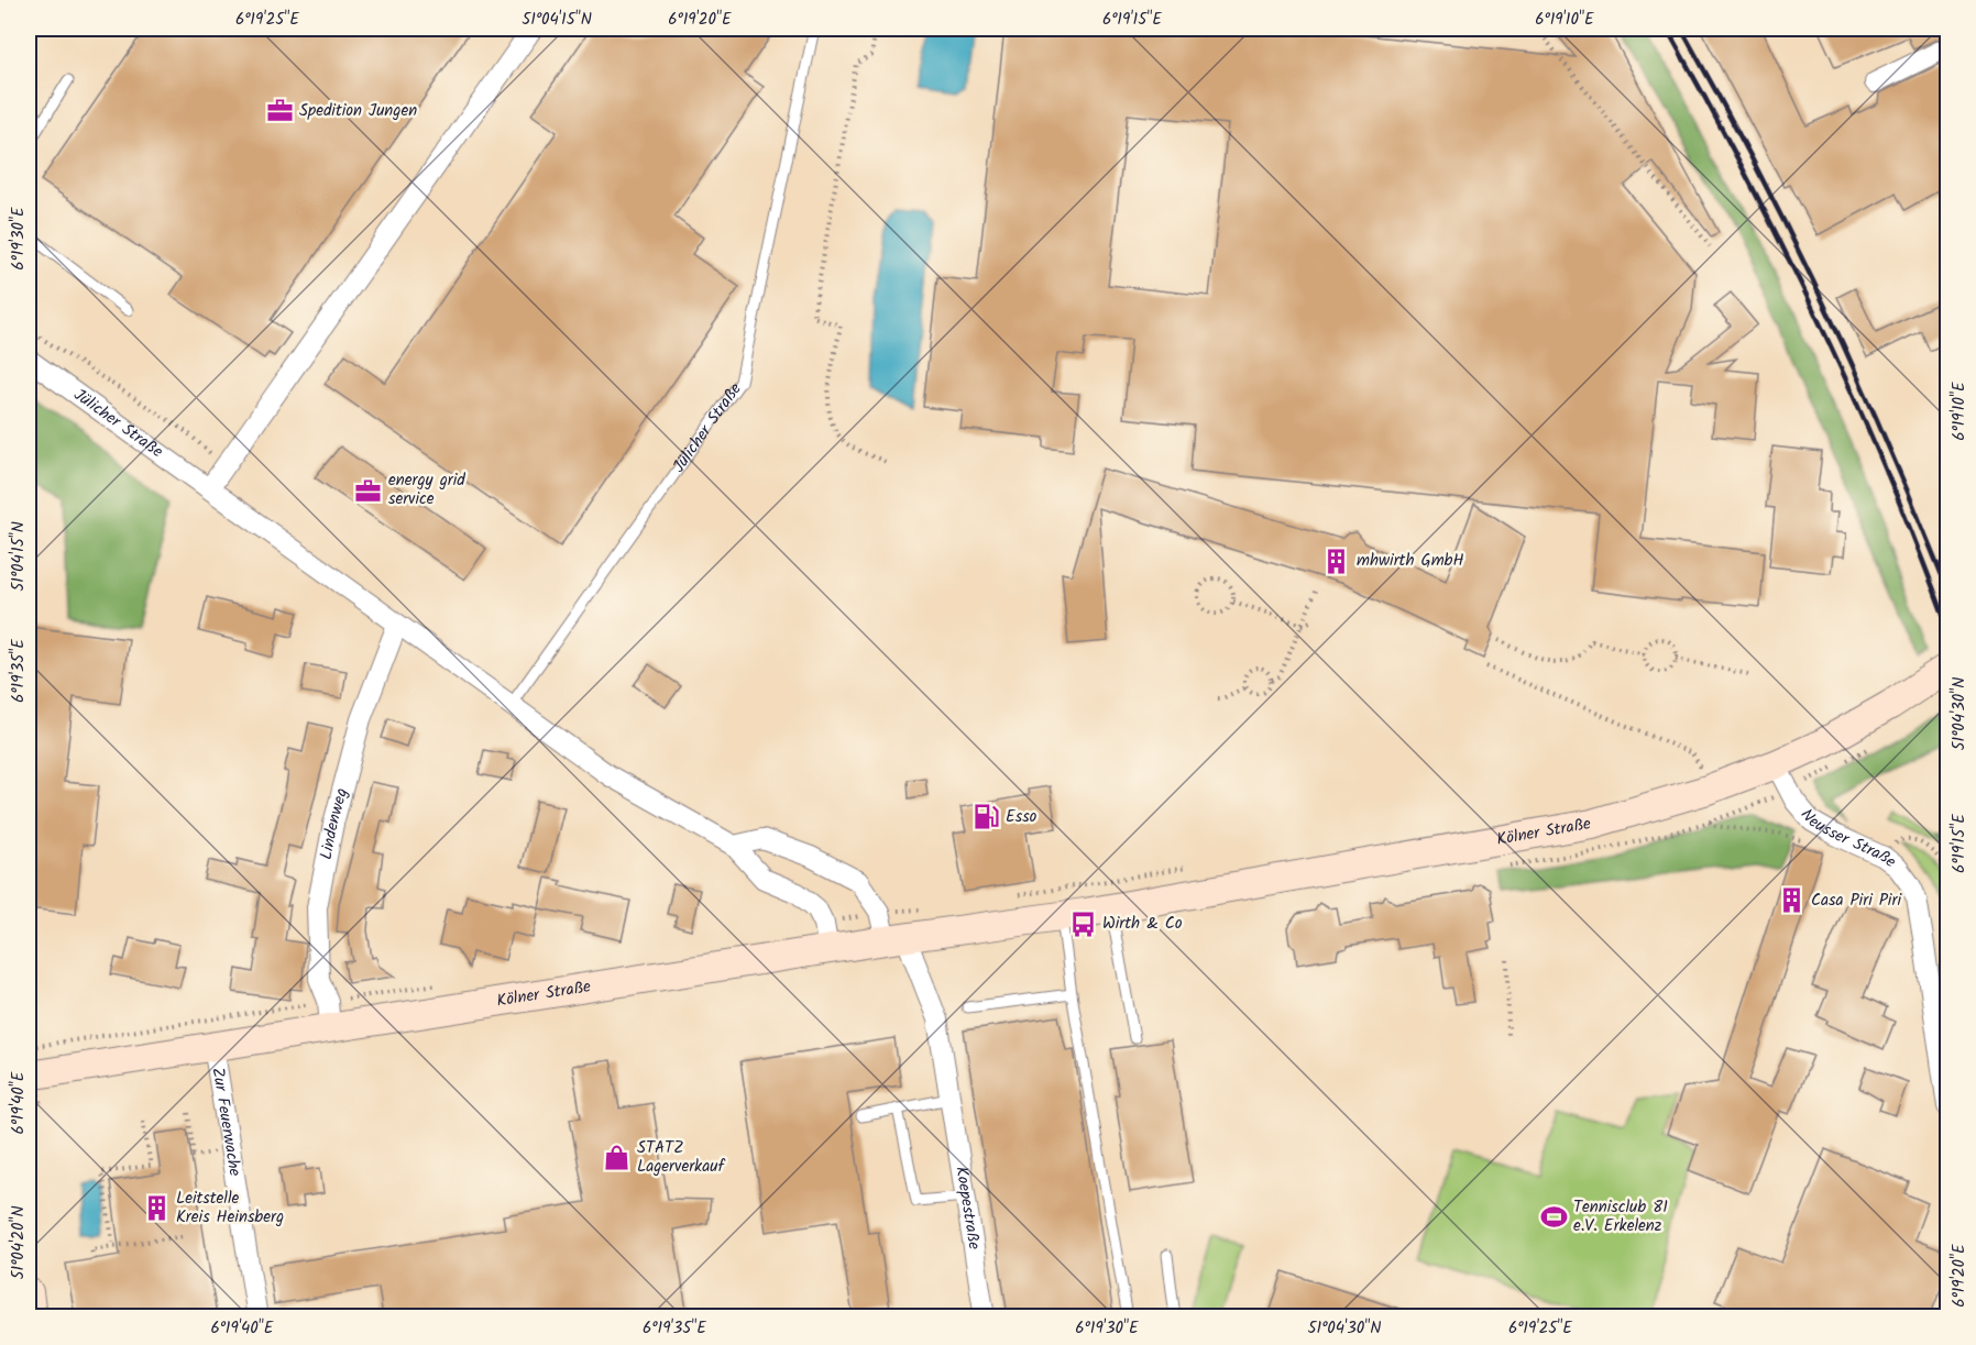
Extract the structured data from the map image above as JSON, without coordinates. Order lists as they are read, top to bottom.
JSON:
{
  "streets": {
    "main road": ["Kölner Straße"],
    "street": [
      "Jülicher Straße",
      "Lindenweg",
      "Neusser Straße",
      "Zur Feuerwache",
      "Koepestraße"
    ]
  },
  "crossings": [
    ["Jülicher Straße", "Lindenweg"],
    ["Jülicher Straße", "Kölner Straße"],
    ["Lindenweg", "Kölner Straße"],
    ["Kölner Straße", "Neusser Straße"],
    ["Kölner Straße", "Zur Feuerwache"],
    ["Kölner Straße", "Koepestraße"]
  ],
  "places": {
    "office": ["Spedition Jungen", "energy grid service"],
    "building": ["mhwirth GmbH", "Casa Piri Piri", "Leitstelle Kreis Heinsberg"],
    "fuel station": ["Esso"],
    "bus stop": ["Wirth & Co"],
    "shop": ["STATZ Lagerverkauf"],
    "sports": ["Tennisclub 81 e.V. Erkelenz"]
  },
  "coordinates": [
    "6°19'25\"E",
    "51°04'15\"N",
    "6°19'20\"E",
    "6°19'15\"E",
    "6°19'10\"E",
    "6°19'30\"E",
    "6°19'35\"E",
    "51°04'30\"N",
    "6°19'40\"E",
    "51°04'20\"N"
  ]
}
